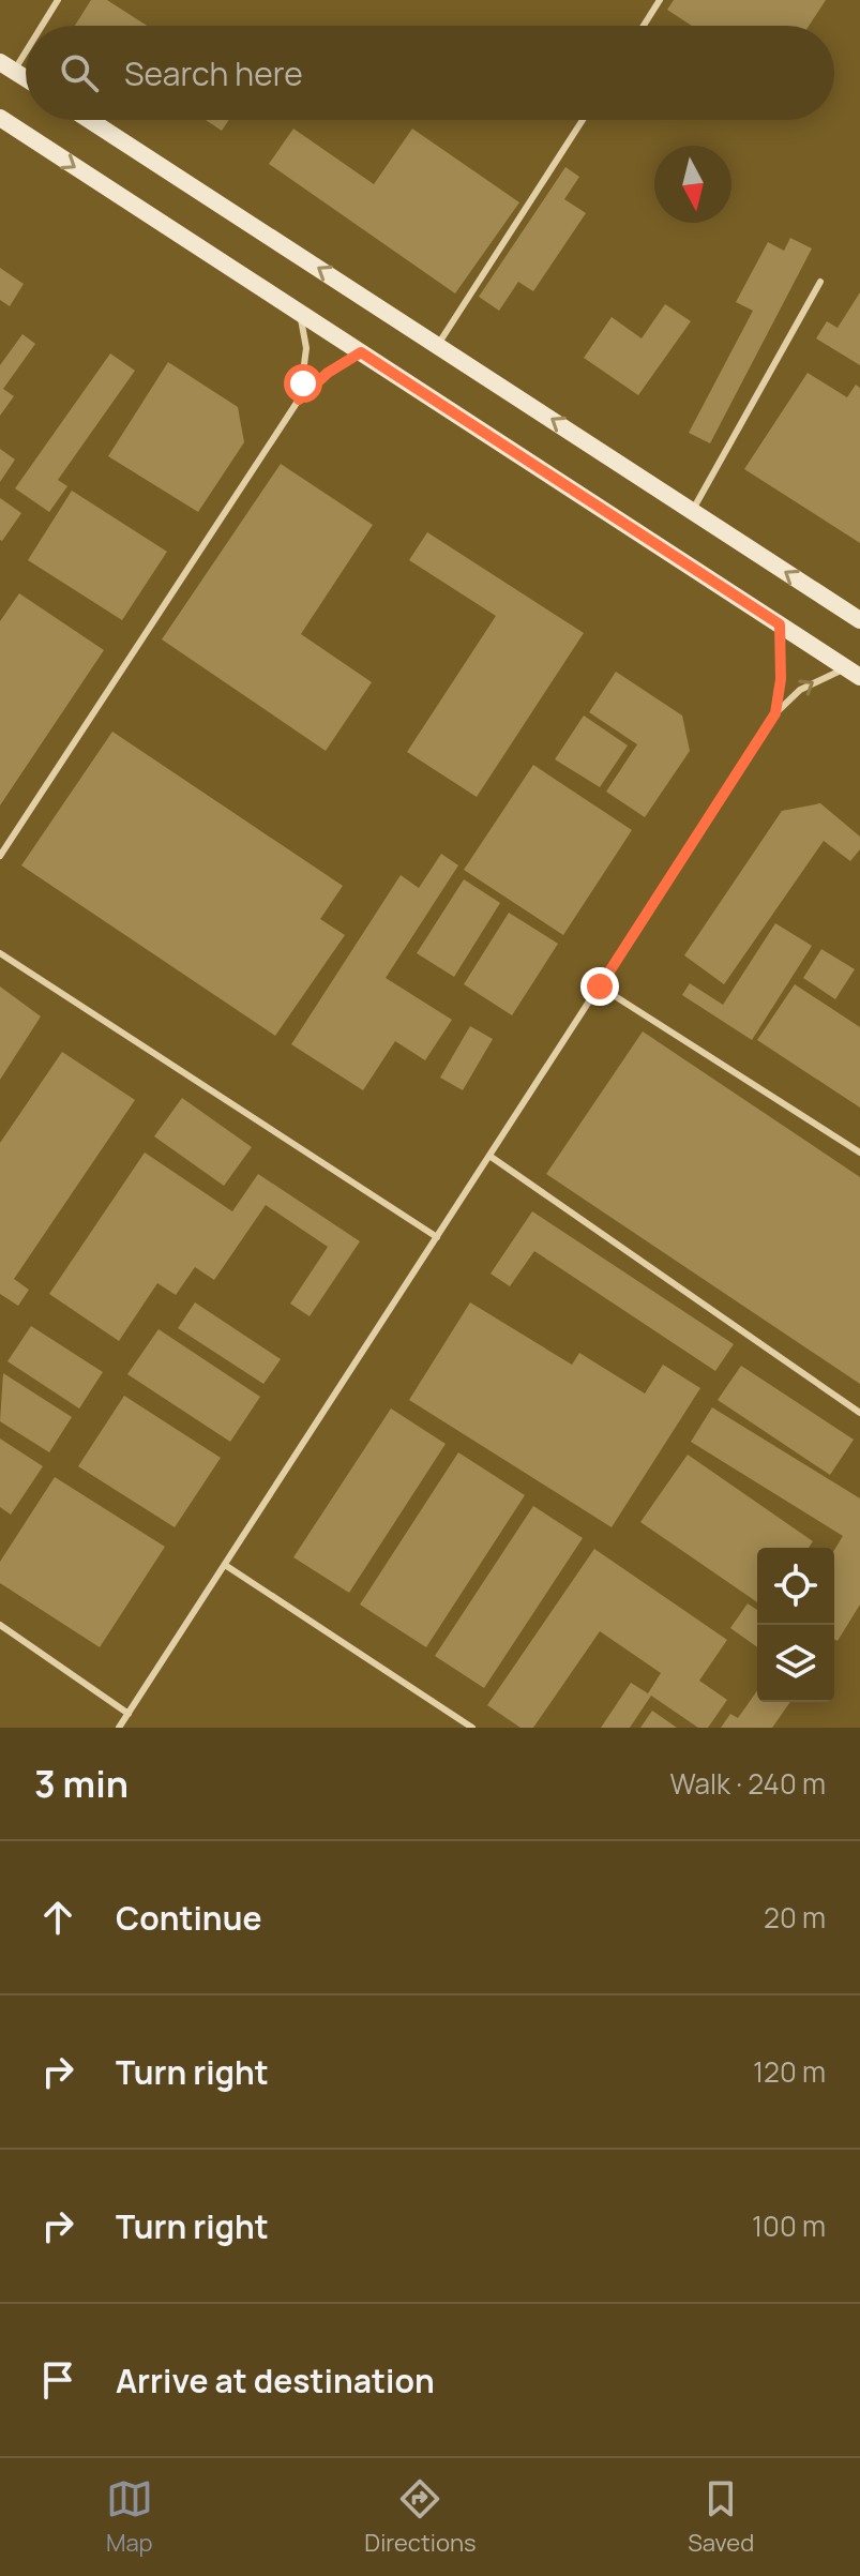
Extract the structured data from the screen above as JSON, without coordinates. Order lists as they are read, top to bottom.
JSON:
{
  "north": "bottom",
  "page": {
    "search": "Search here",
    "heading": ["3 min", "Walk · 240 m"],
    "list": [
      ["Continue", "20 m"],
      ["Turn right", "120 m"],
      ["Turn right", "100 m"],
      "Arrive at destination"
    ],
    "nav": ["Map", "Directions", "Saved"]
  }
}
